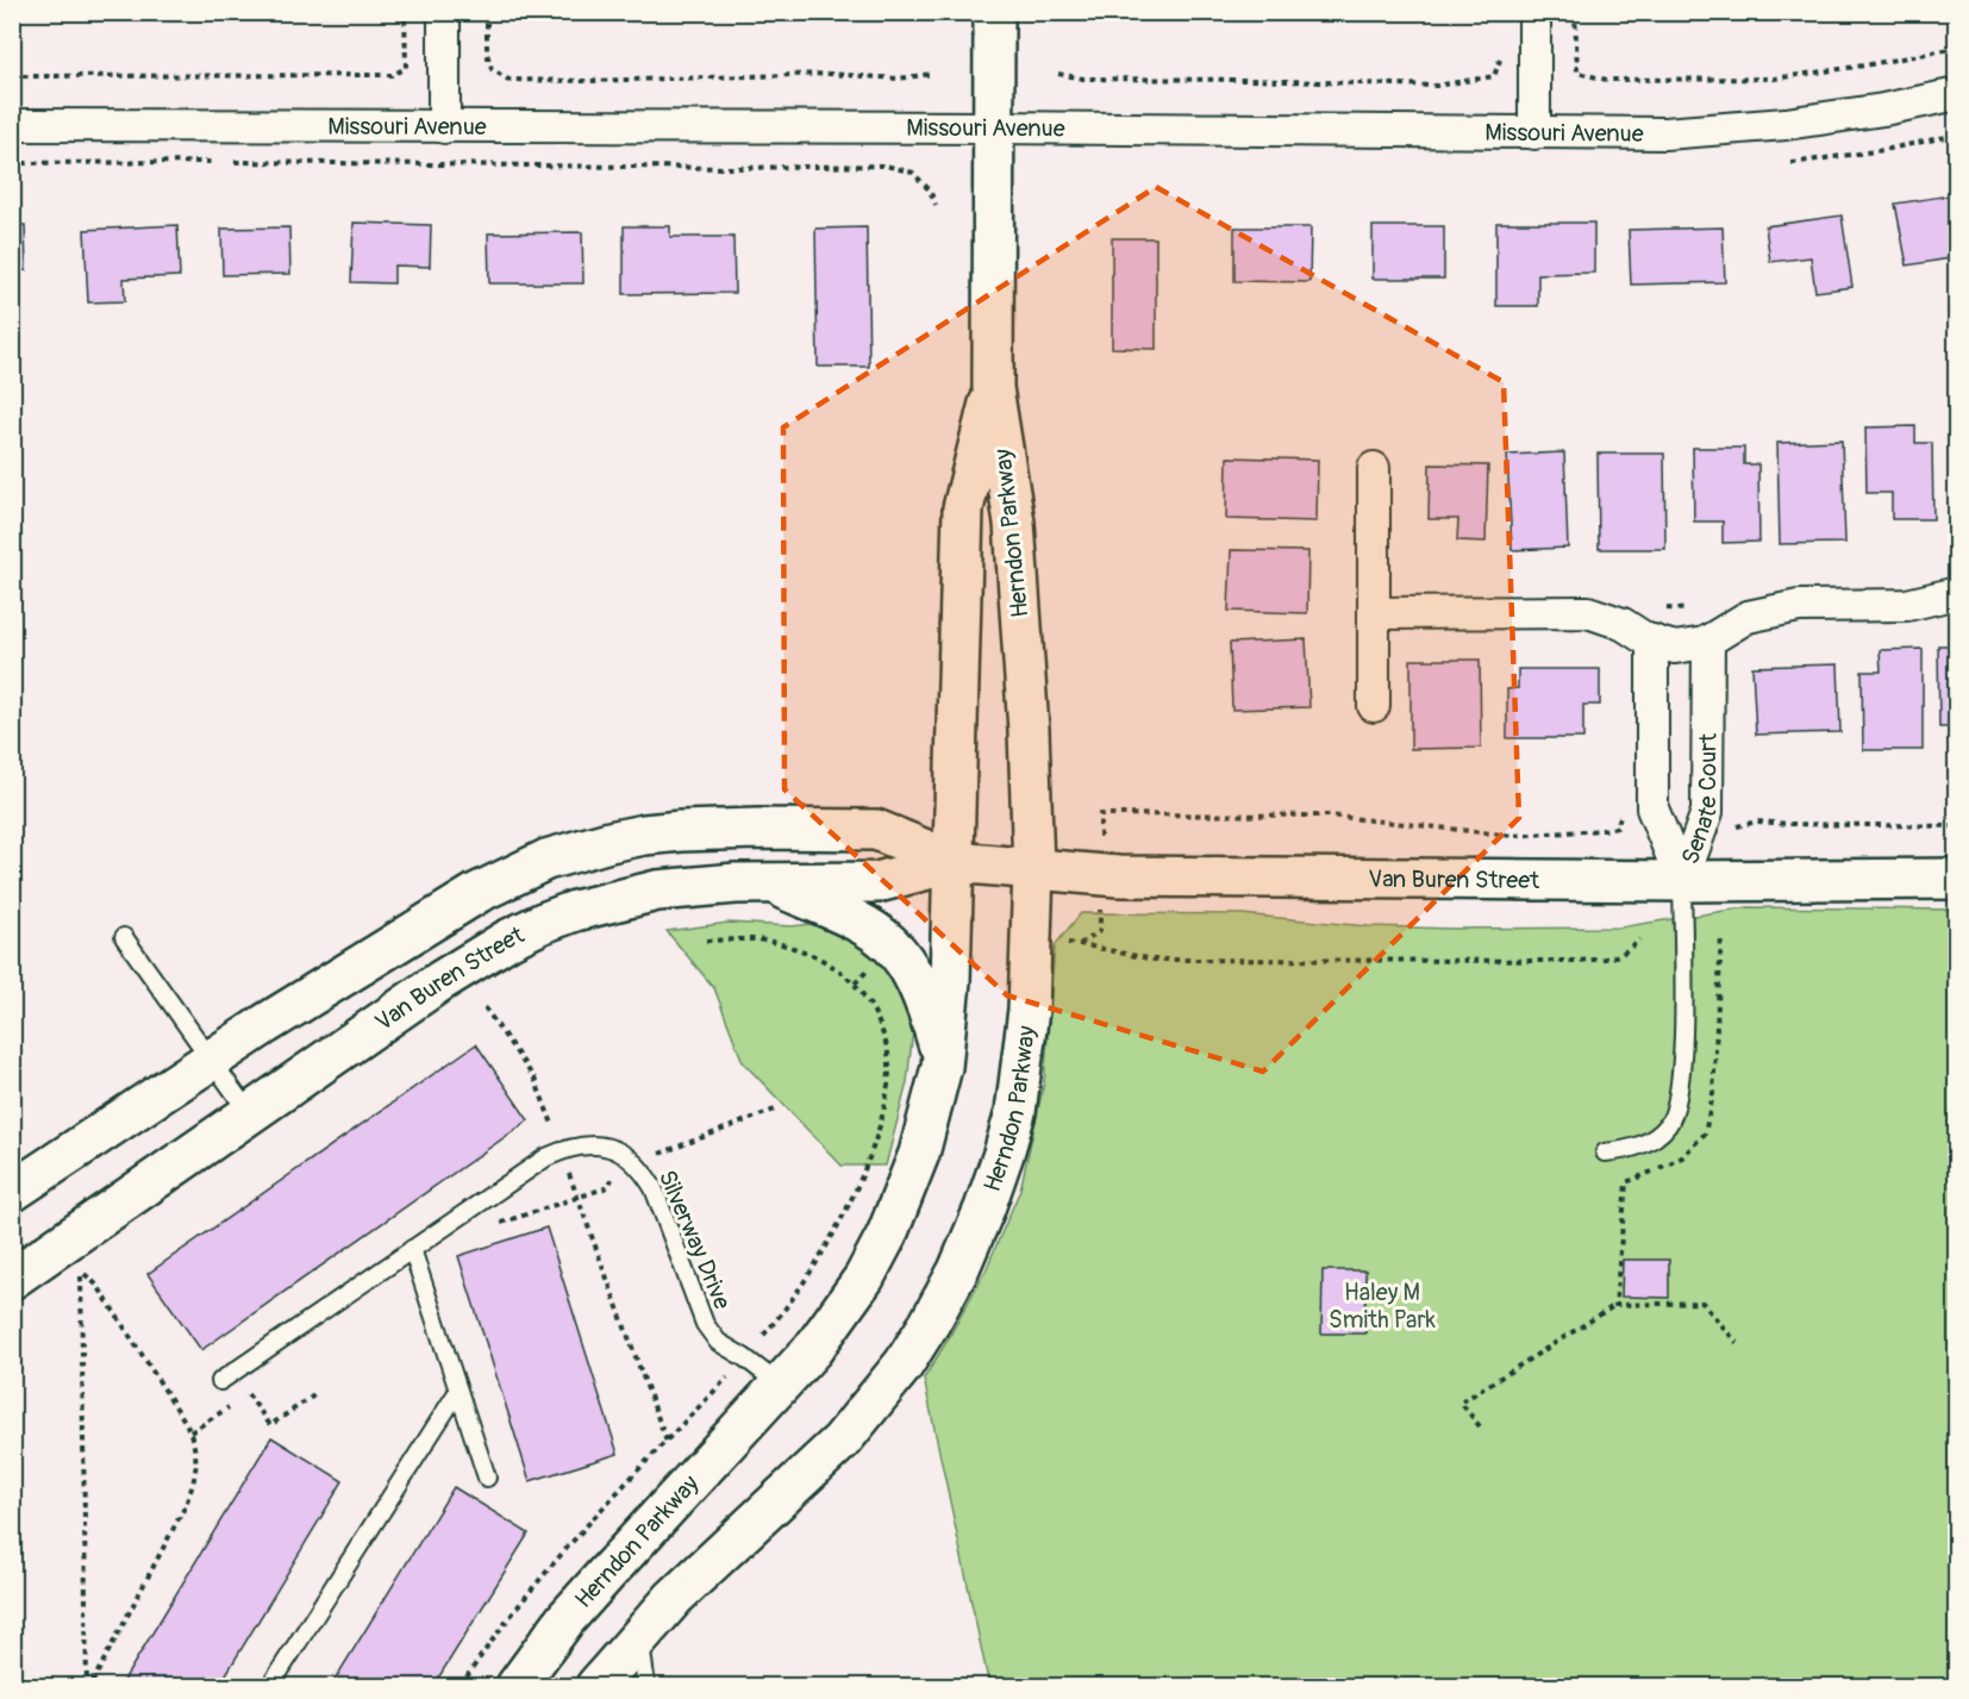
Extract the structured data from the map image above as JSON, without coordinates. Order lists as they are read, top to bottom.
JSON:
{
  "streets": {
    "main road": ["Herndon Parkway", "Van Buren Street"],
    "street": ["Missouri Avenue", "Senate Court"],
    "lane": ["Silverway Drive"]
  },
  "crossings": [
    ["Missouri Avenue", "Herndon Parkway"],
    ["Herndon Parkway", "Van Buren Street"],
    ["Herndon Parkway", "Silverway Drive"],
    ["Senate Court", "Van Buren Street"]
  ],
  "parks": ["Haley M Smith Park"]
}
